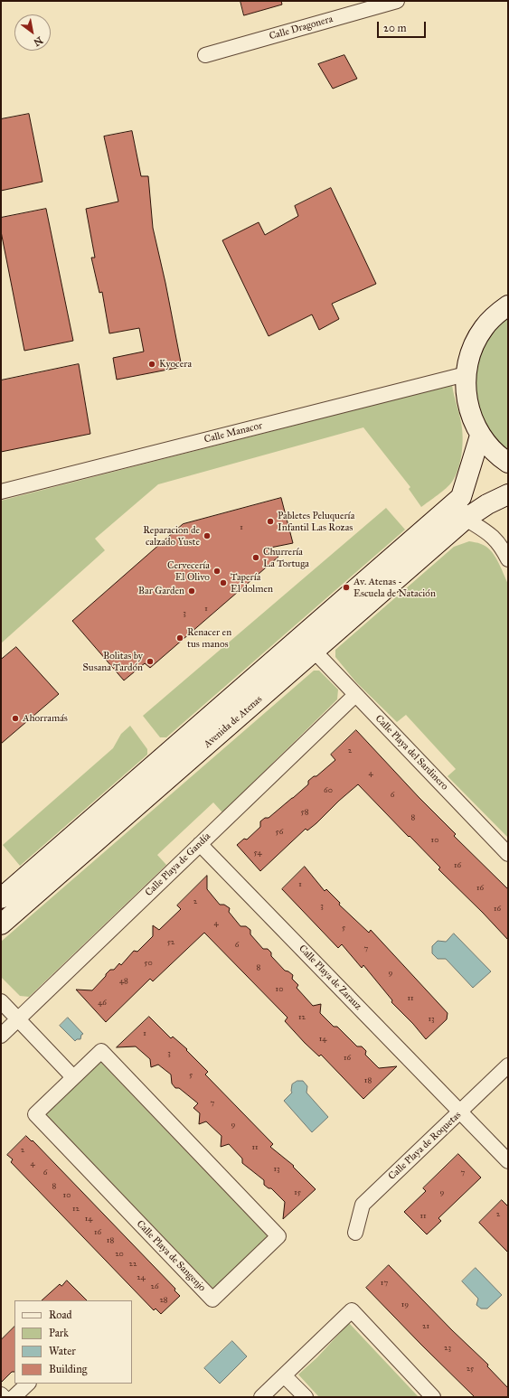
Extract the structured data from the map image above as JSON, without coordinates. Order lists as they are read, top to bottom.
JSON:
{
  "streets": {
    "main road": ["Avenida de Atenas"],
    "street": [
      "Calle Dragonera",
      "Calle Manacor",
      "Calle Playa del Sardinero",
      "Calle Playa de Gandía",
      "Calle Playa de Zarauz",
      "Calle Playa de Roquetas",
      "Calle Playa de Sangenjo"
    ]
  },
  "crossings": [
    ["Avenida de Atenas", "Calle Playa del Sardinero"],
    ["Calle Playa del Sardinero", "Calle Playa de Gandía"],
    ["Calle Playa de Gandía", "Calle Playa de Zarauz"],
    ["Calle Playa de Zarauz", "Calle Playa de Roquetas"]
  ],
  "places": [
    "Kyocera",
    "Pabletes Peluquería Infantil Las Rozas",
    "Reparacion de calzado Yuste",
    "Churrería La Tortuga",
    "Cervecería El Olivo",
    "Tapería El dolmen",
    "Av. Atenas - Escuela de Natación",
    "Bar Garden",
    "Renacer en tus manos",
    "Bolitas by Susana Tardón",
    "Ahorramás"
  ],
  "house_numbers": [
    "1",
    "1",
    "3",
    "2",
    "4",
    "60",
    "6",
    "58",
    "8",
    "56",
    "10",
    "54",
    "16",
    "1",
    "16",
    "2",
    "3",
    "16",
    "4",
    "5",
    "52",
    "6",
    "7",
    "50",
    "8",
    "9",
    "48",
    "10",
    "11",
    "46",
    "12",
    "13",
    "1",
    "14",
    "3",
    "16",
    "5",
    "18",
    "7",
    "9",
    "11",
    "2",
    "4",
    "13",
    "6",
    "7",
    "8",
    "15",
    "9",
    "10",
    "12",
    "2",
    "11",
    "14",
    "16",
    "18",
    "20",
    "22",
    "24",
    "17",
    "26",
    "28",
    "19",
    "21",
    "23",
    "25"
  ],
  "legend": [
    "Road",
    "Park",
    "Water",
    "Building"
  ],
  "scale_bar": "20 m",
  "north": "bottom right"
}
